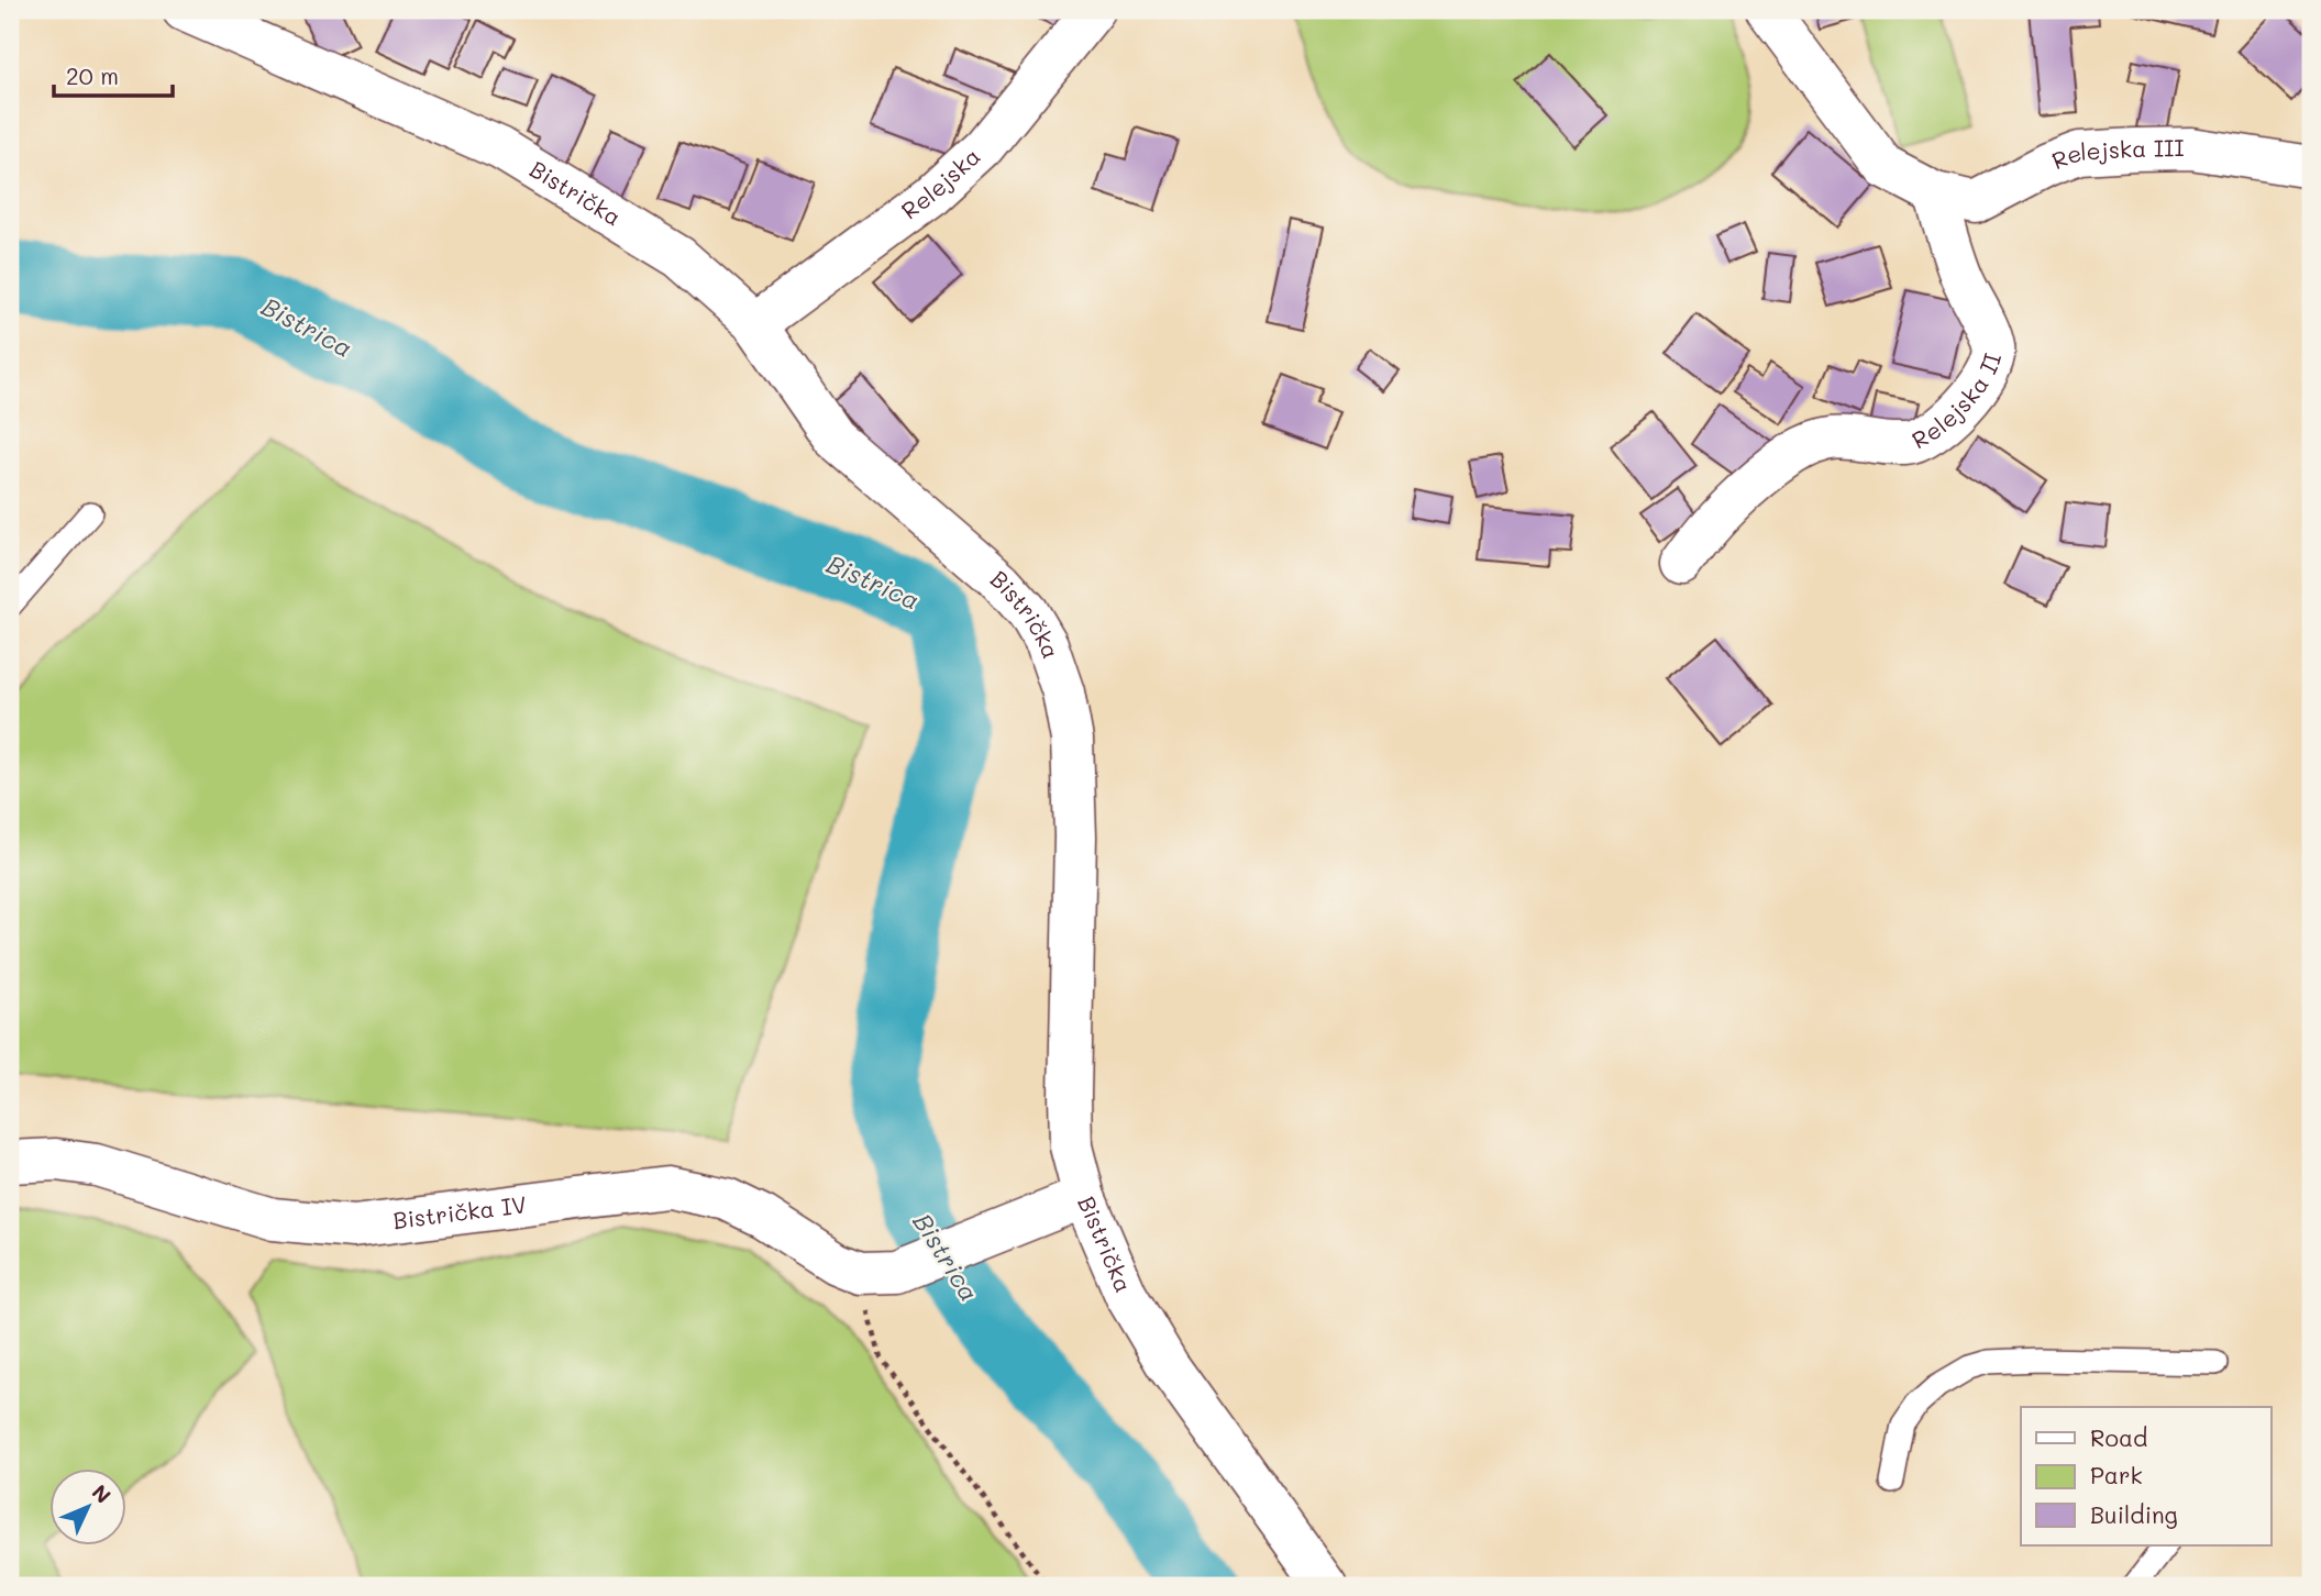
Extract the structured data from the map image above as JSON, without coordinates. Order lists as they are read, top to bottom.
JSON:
{
  "streets": {
    "street": [
      "Relejska III",
      "Relejska",
      "Bistrička",
      "Relejska II",
      "Bistrička IV"
    ]
  },
  "crossings": [
    ["Relejska III", "Relejska II"],
    ["Relejska", "Bistrička"]
  ],
  "water": ["Bistrica"],
  "legend": ["Road", "Park", "Building"],
  "scale_bar": "20 m",
  "north": "top right"
}
